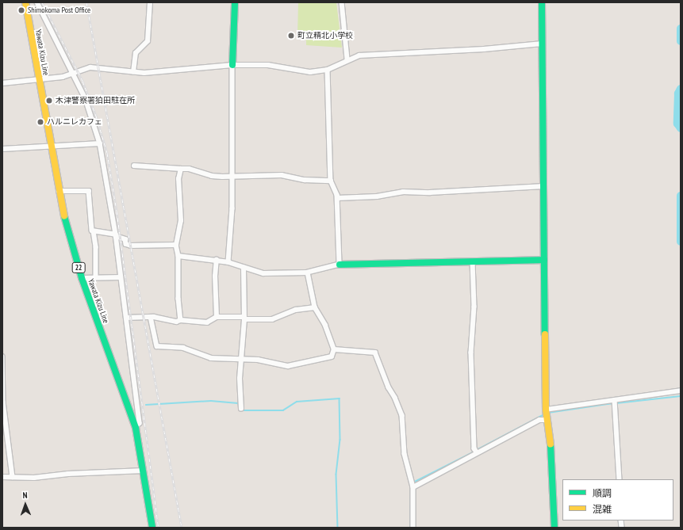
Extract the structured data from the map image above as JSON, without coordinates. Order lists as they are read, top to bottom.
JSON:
{
  "streets": {
    "street": ["Yawata Kizu Line", "22"]
  },
  "places": [
    "Shimokoma Post Office",
    "町立精北小学校",
    "木津警察署狛田駐在所",
    "ハルニレカフェ"
  ],
  "legend": ["順調", "混雑"],
  "north": "top"
}
